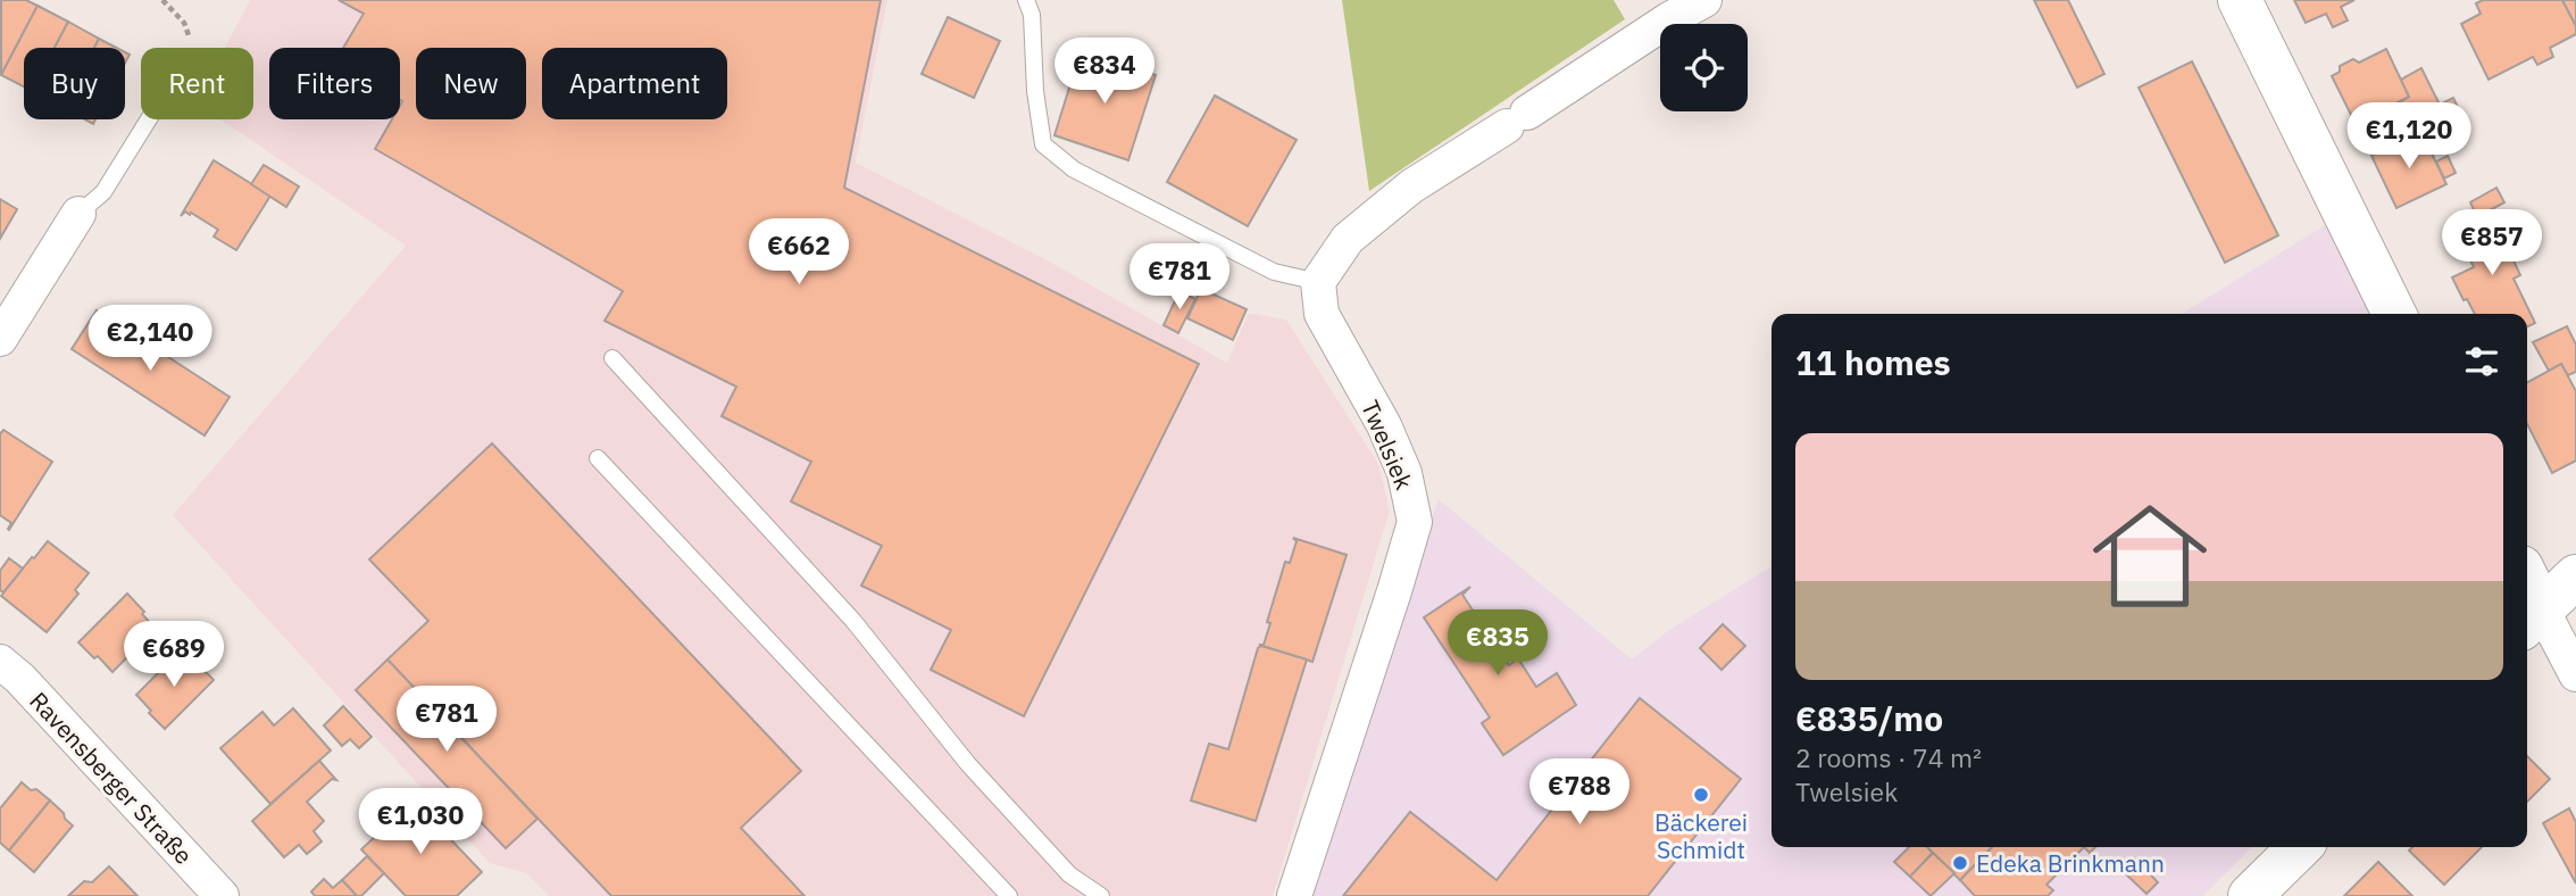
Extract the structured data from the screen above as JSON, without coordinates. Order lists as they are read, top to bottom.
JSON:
{
  "streets": {
    "street": ["Twelsiek", "Ravensberger Straße"]
  },
  "places": ["Bäckerei Schmidt", "Edeka Brinkmann"],
  "page": {
    "price": [
      "€834",
      "€1,120",
      "€857",
      "€662",
      "€781",
      "€2,140",
      "€835",
      "€689",
      "€781",
      "€788",
      "€1,030"
    ],
    "chip": [
      "Buy",
      "Rent",
      "Filters",
      "New",
      "Apartment"
    ],
    "heading": "11 homes",
    "list": [
      {
        "name": "€835/mo",
        "note": "2 rooms · 74 m² · Twelsiek"
      }
    ]
  }
}
